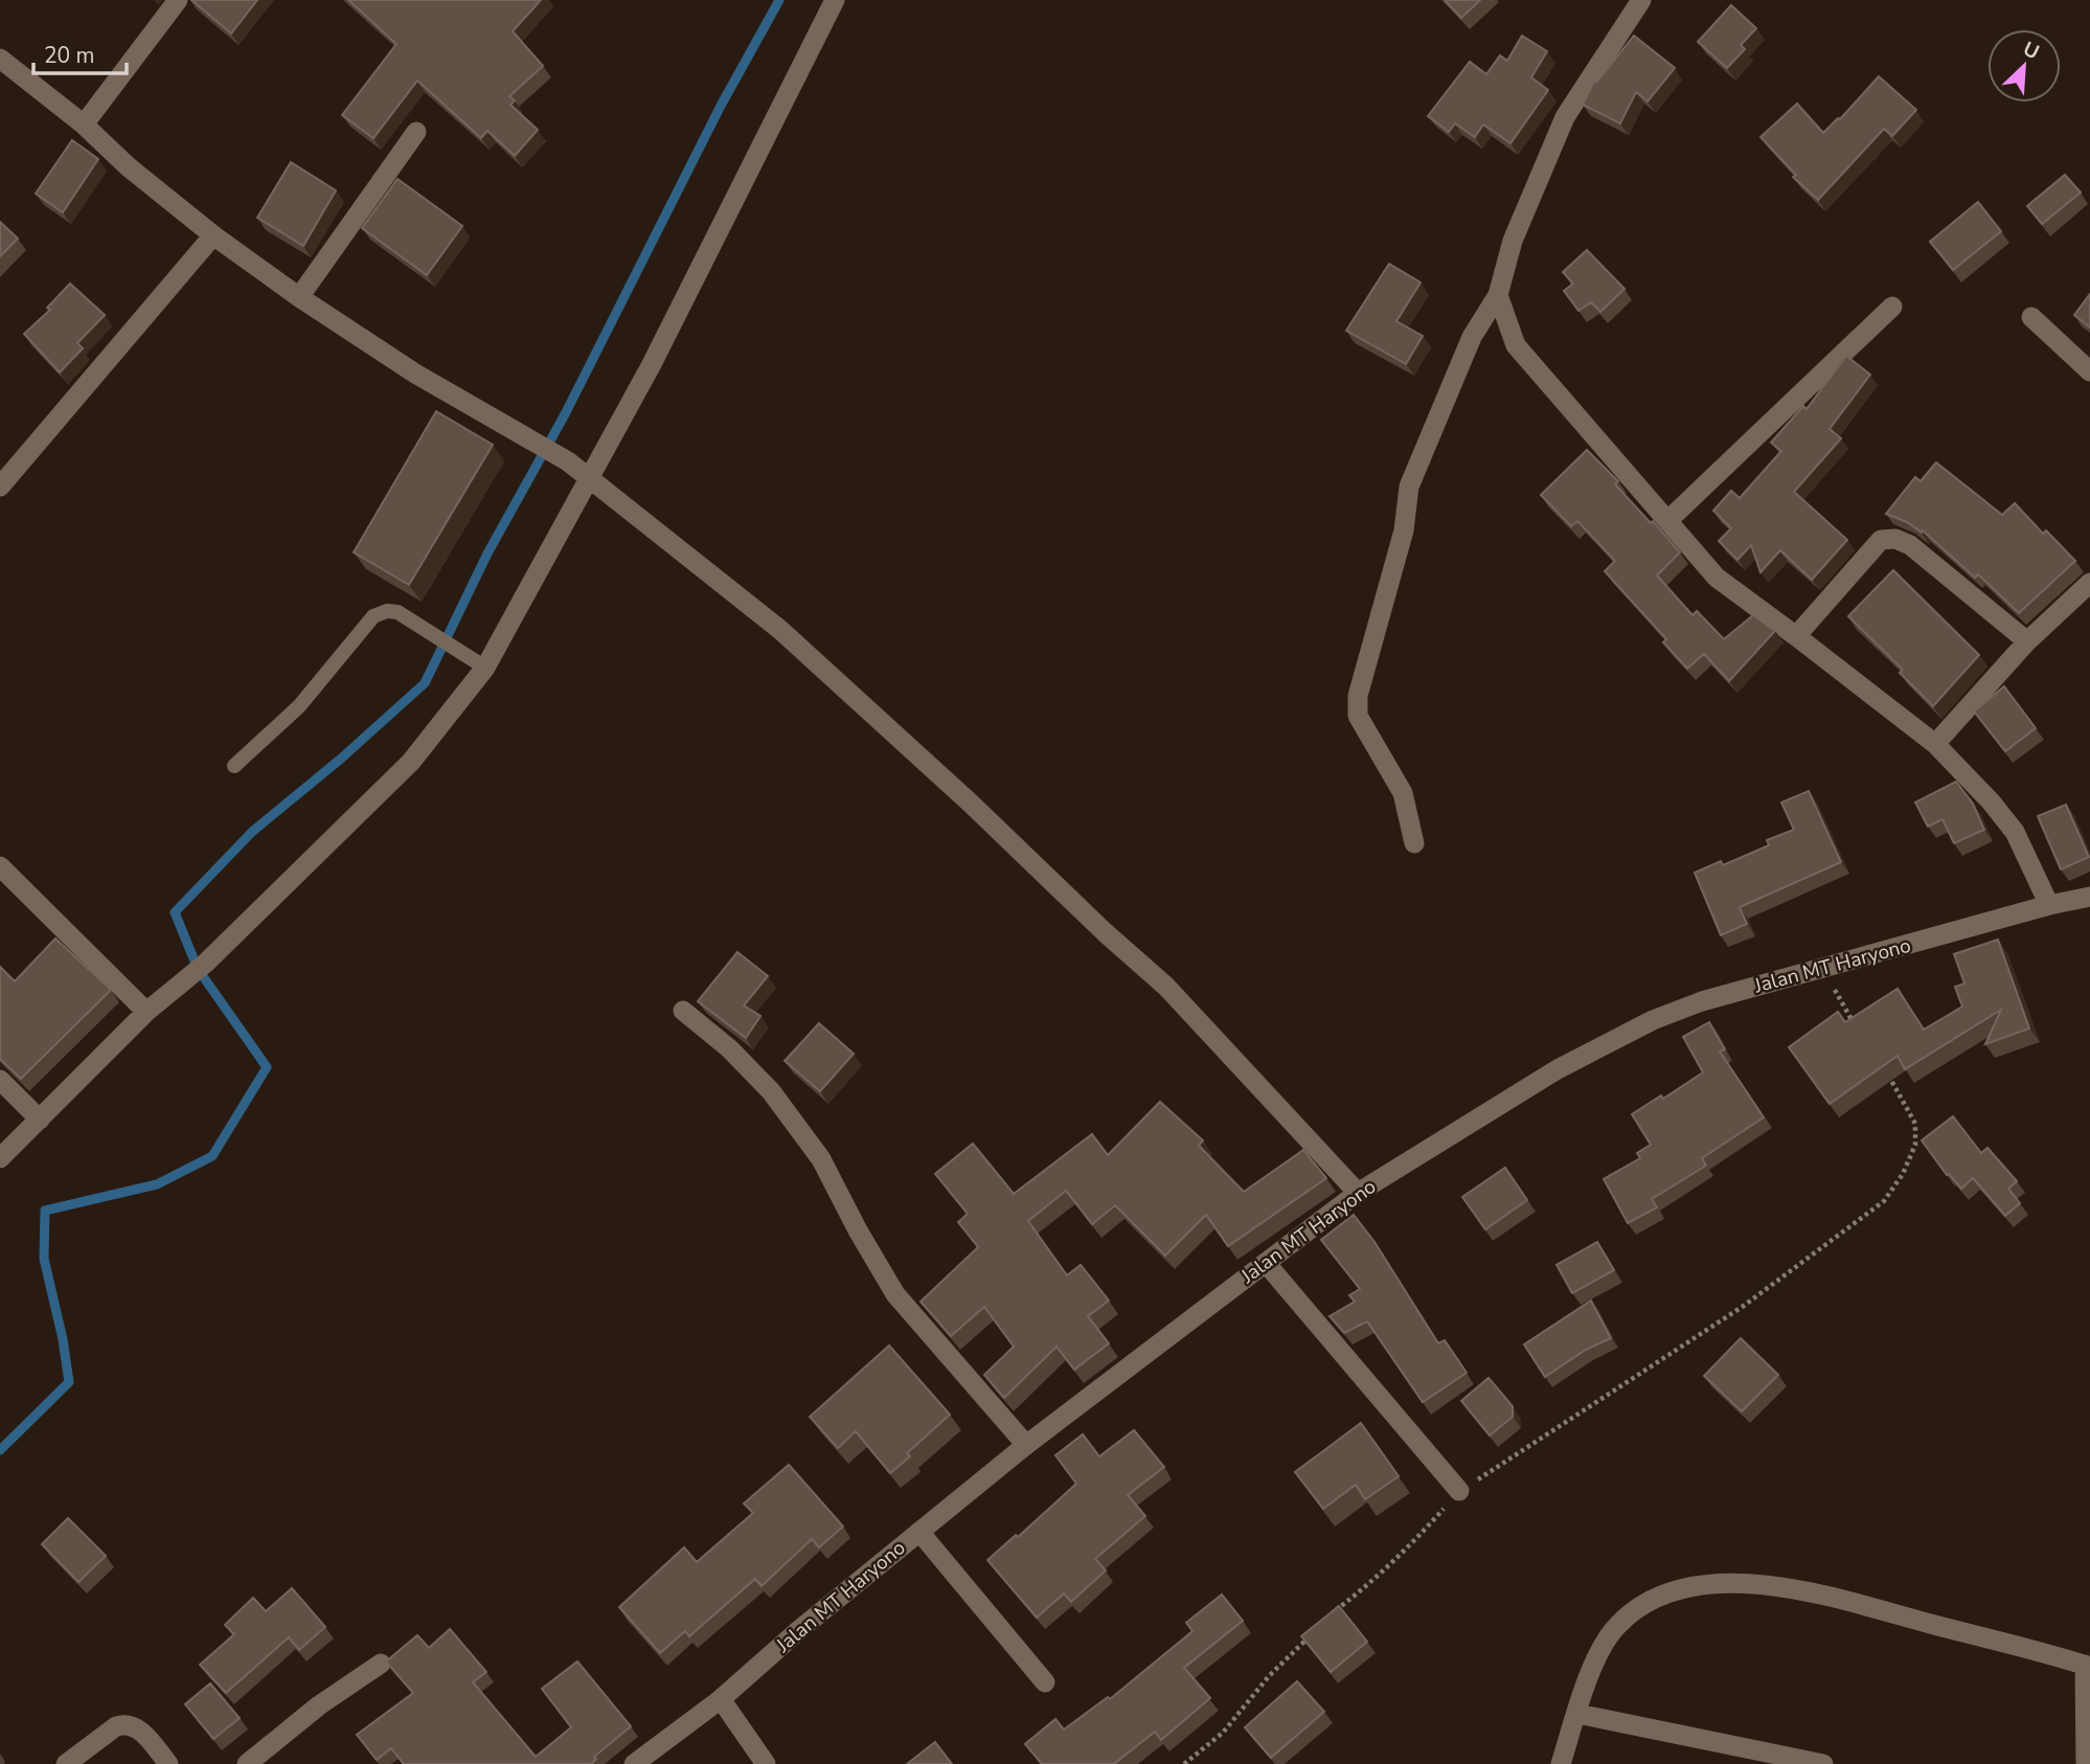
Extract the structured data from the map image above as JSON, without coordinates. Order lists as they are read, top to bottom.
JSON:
{
  "streets": {
    "street": ["Jalan MT Haryono"]
  },
  "scale_bar": "20 m",
  "north": "top right"
}
